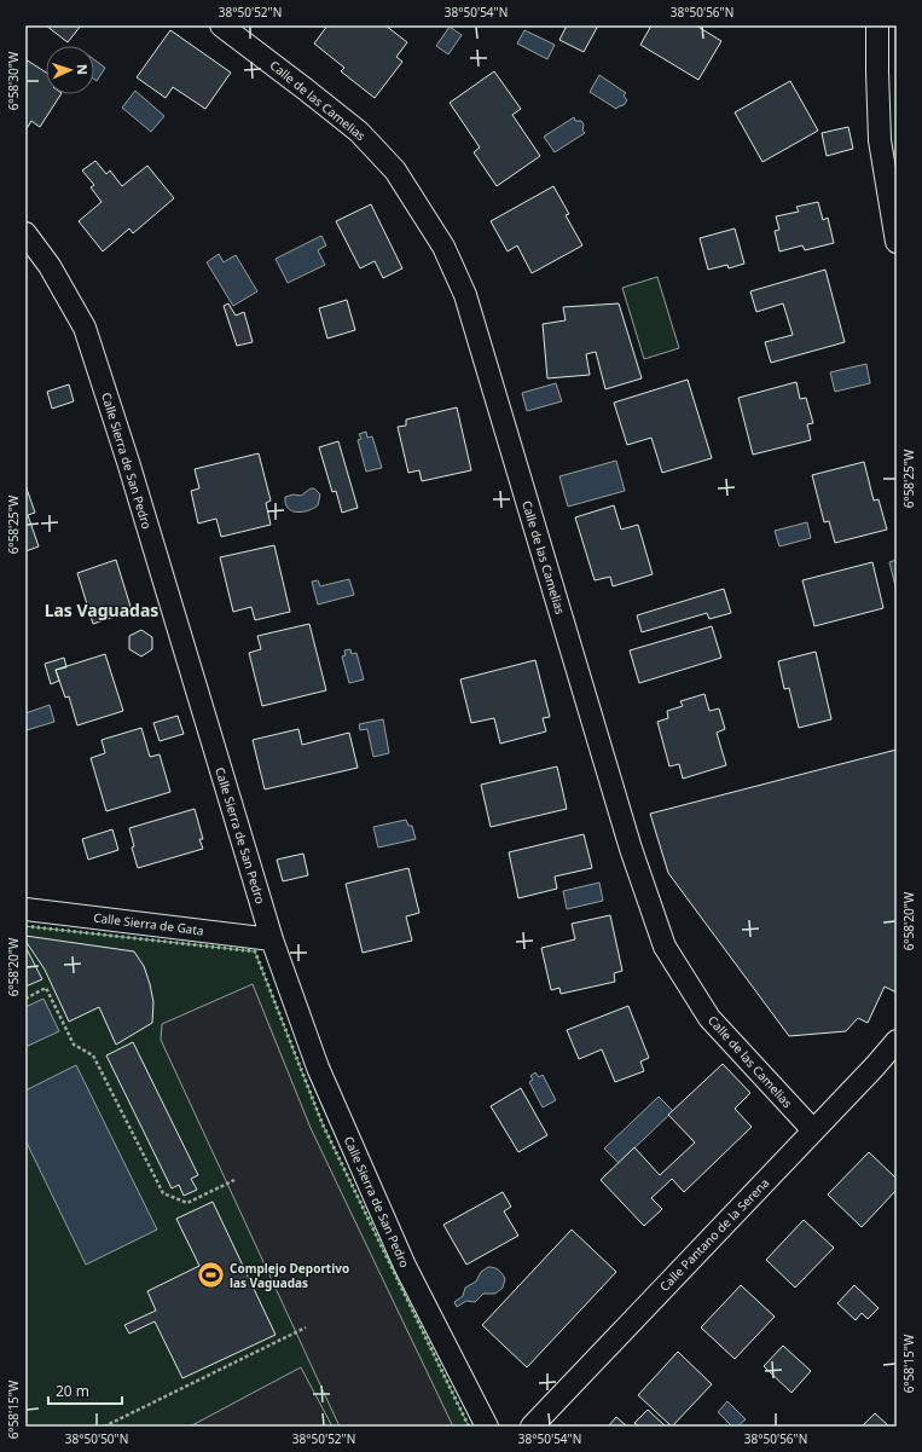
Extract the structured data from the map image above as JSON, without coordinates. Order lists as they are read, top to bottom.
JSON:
{
  "streets": {
    "street": [
      "Calle de las Camelias",
      "Calle Sierra de San Pedro",
      "Calle Sierra de Gata",
      "Calle Pantano de la Serena"
    ]
  },
  "crossings": [
    ["Calle de las Camelias", "Calle Pantano de la Serena"],
    ["Calle Sierra de San Pedro", "Calle Sierra de Gata"]
  ],
  "districts": ["Las Vaguadas"],
  "places": {
    "sports": ["Complejo Deportivo las Vaguadas"]
  },
  "scale_bar": "20 m",
  "north": "right",
  "coordinates": [
    "38°50'52\"N",
    "38°50'54\"N",
    "38°50'56\"N",
    "6°58'30\"W",
    "6°58'25\"W",
    "6°58'20\"W",
    "6°58'15\"W",
    "38°50'50\"N"
  ]
}
